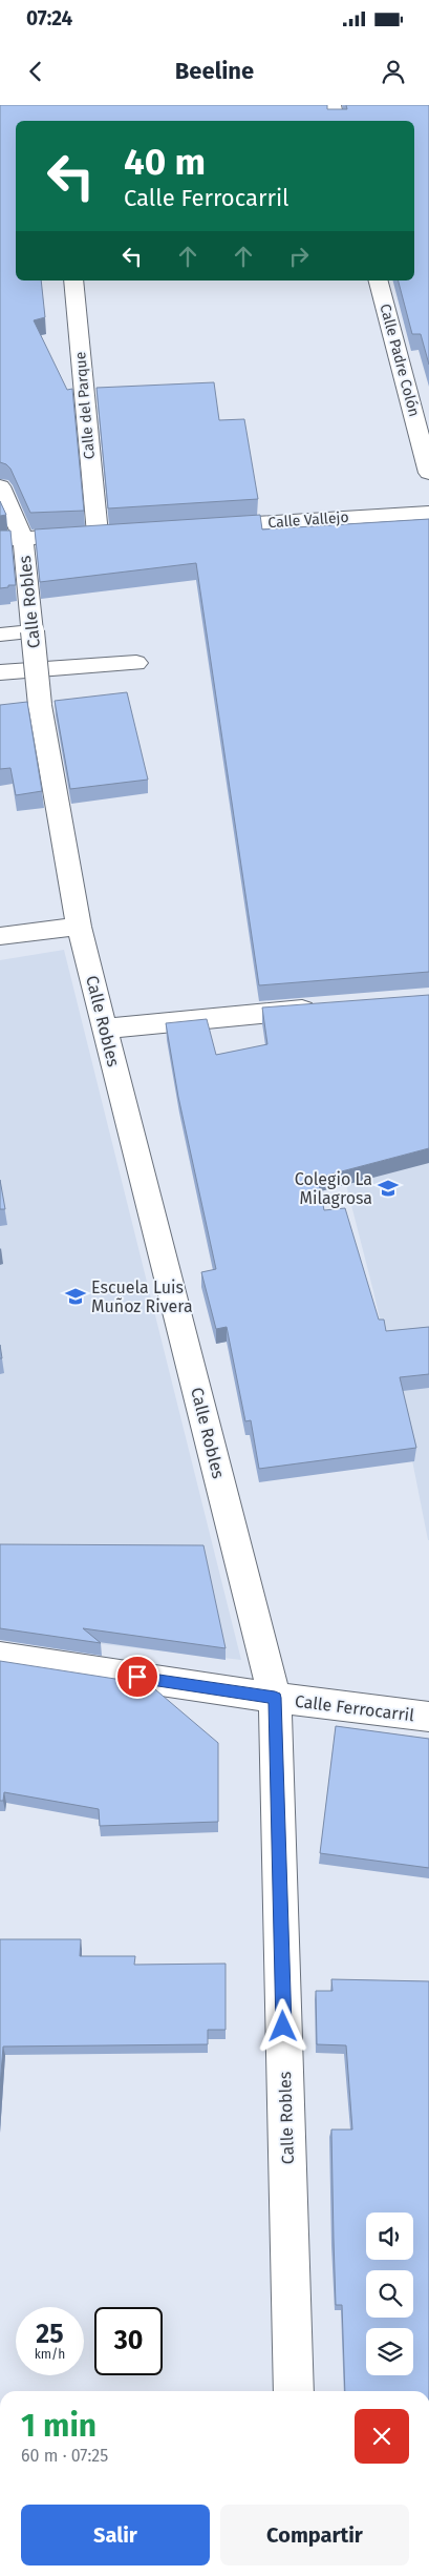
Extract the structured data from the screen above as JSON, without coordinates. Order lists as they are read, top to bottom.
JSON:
{
  "streets": {
    "street": [
      "Calle Padre Colón",
      "Calle del Parque",
      "Calle Vallejo",
      "Calle Robles",
      "Calle Ferrocarril"
    ]
  },
  "crossings": [
    ["Calle Robles", "Calle Ferrocarril"]
  ],
  "places": {
    "school or university": ["Colegio La Milagrosa", "Escuela Luis Muñoz Rivera"]
  },
  "page": {
    "status": "07:24",
    "header": "Beeline",
    "turn": ["40 m", "Calle Ferrocarril"],
    "speed": "25 km/h",
    "limit": "30",
    "heading": ["1 min", "60 m · 07:25"],
    "buttons": ["Salir", "Compartir"]
  }
}
